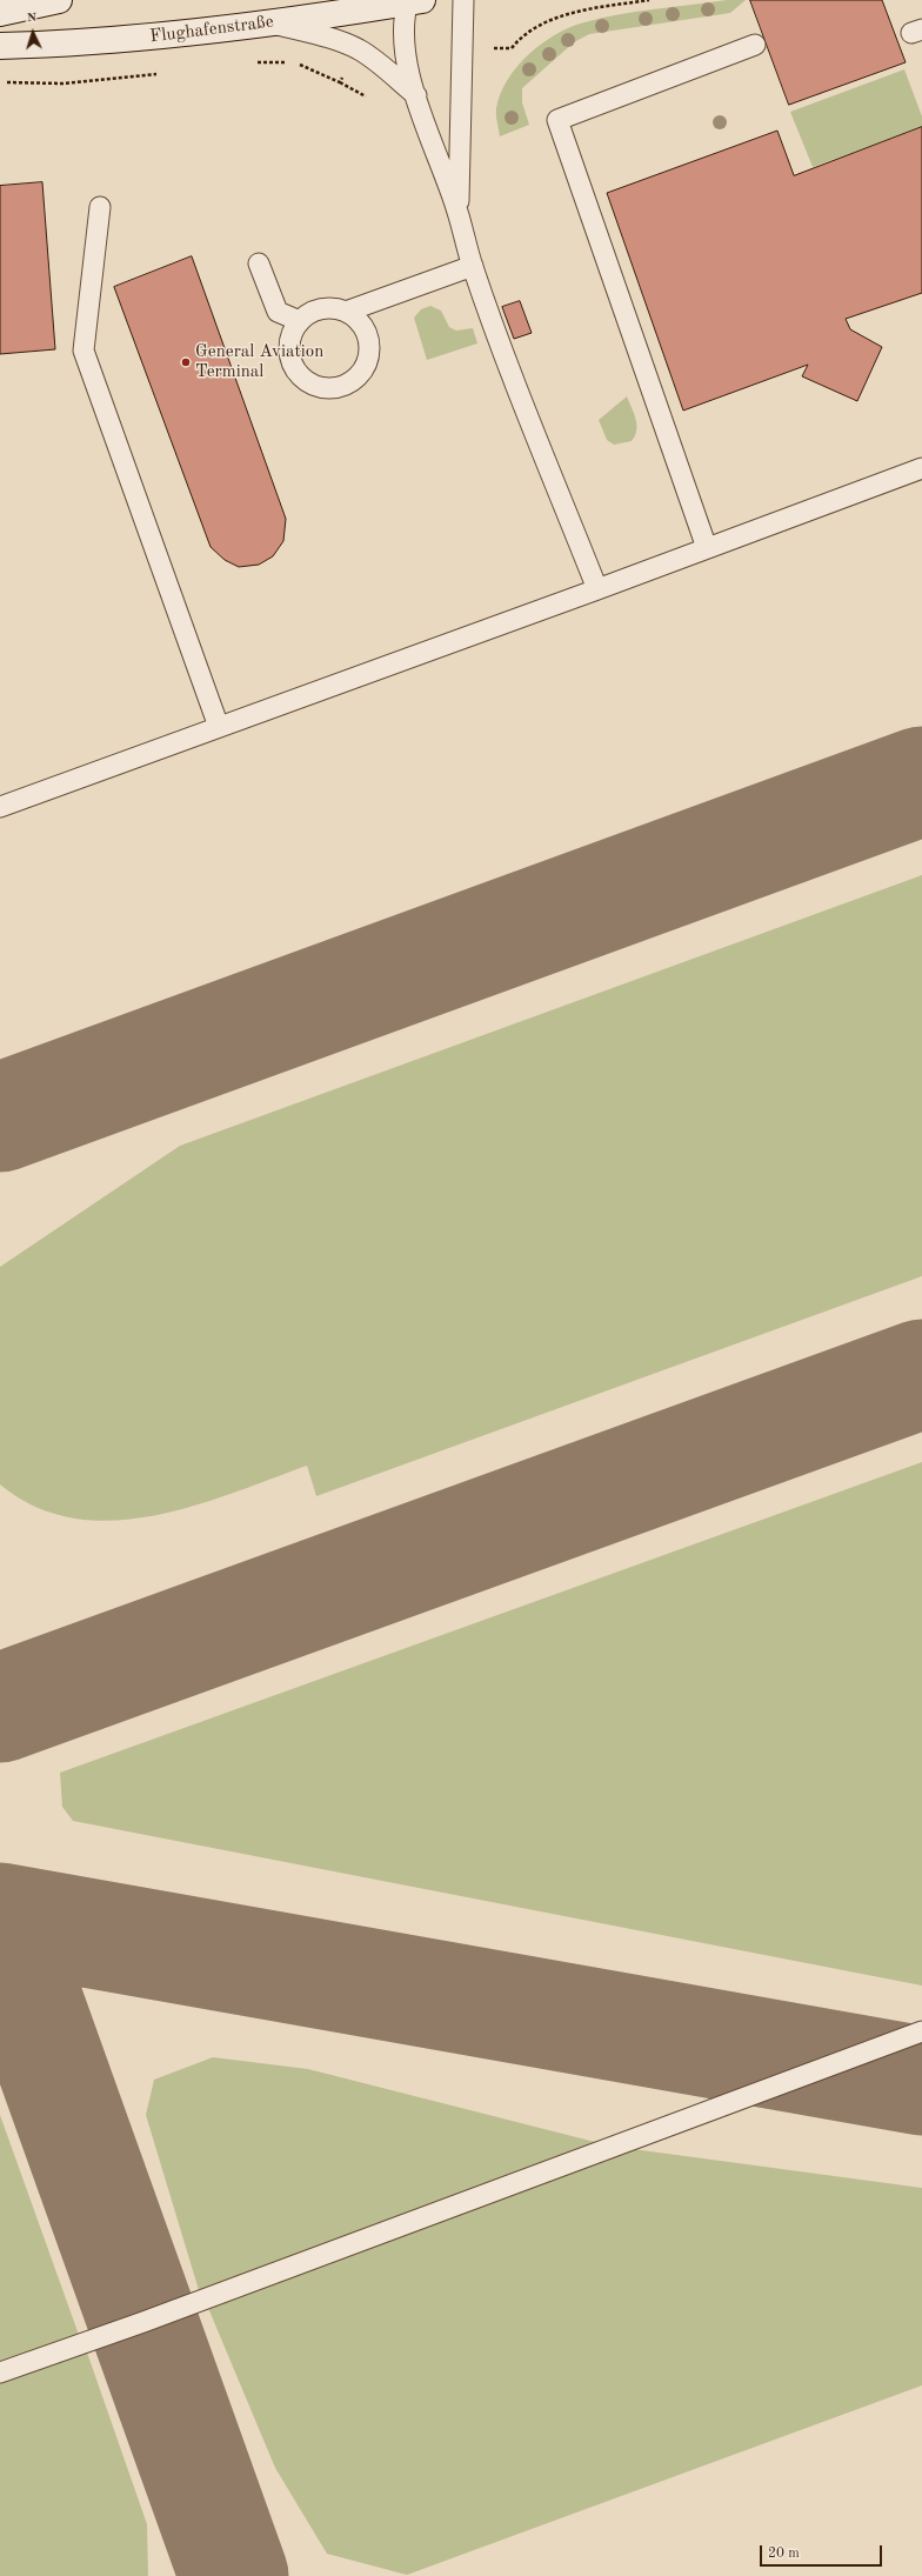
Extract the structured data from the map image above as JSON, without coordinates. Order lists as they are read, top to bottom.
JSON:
{
  "streets": {
    "main road": ["Flughafenstraße"]
  },
  "places": ["General Aviation Terminal"],
  "scale_bar": "20 m",
  "north": "top"
}
